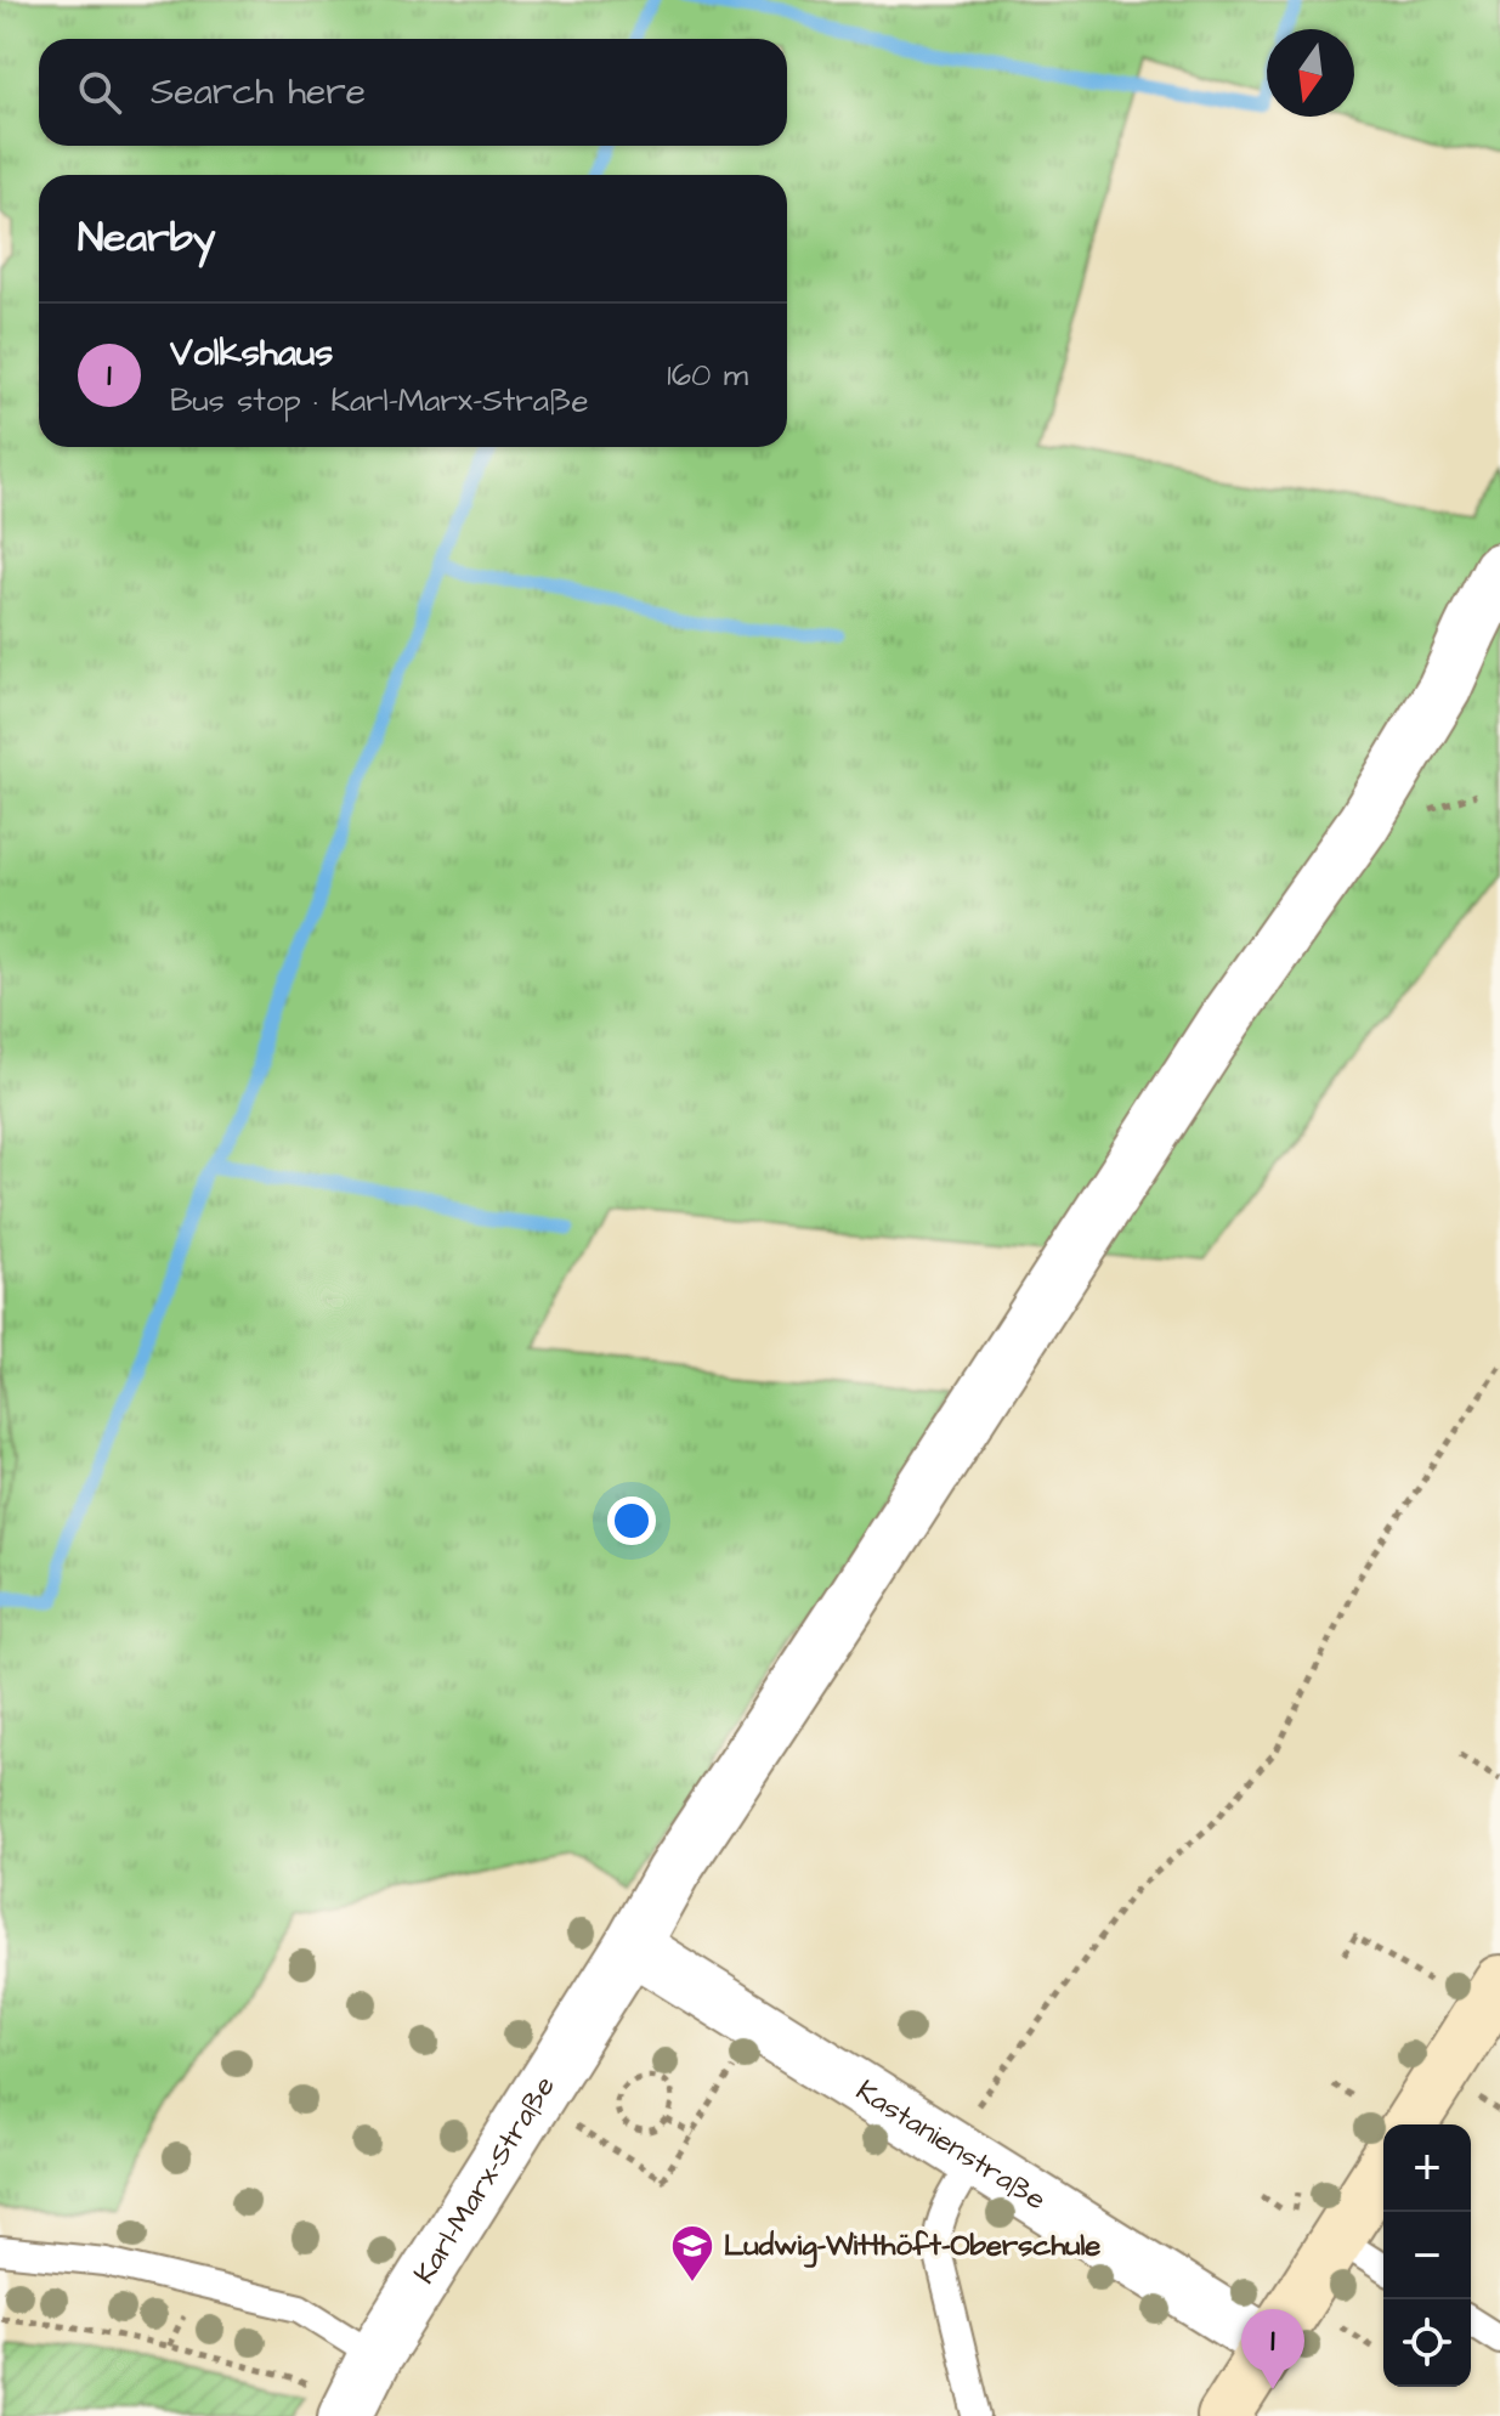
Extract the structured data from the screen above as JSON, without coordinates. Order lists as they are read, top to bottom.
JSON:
{
  "streets": {
    "street": ["Kastanienstraße", "Karl-Marx-Straße"]
  },
  "crossings": [
    ["Kastanienstraße", "Karl-Marx-Straße"]
  ],
  "places": {
    "school or university": ["Ludwig-Witthöft-Oberschule"]
  },
  "north": "bottom",
  "page": {
    "search": "Search here",
    "heading": "Nearby",
    "list": [
      {
        "mark": "1",
        "name": "Volkshaus",
        "note": "Bus stop · Karl-Marx-Straße",
        "value": "160 m"
      }
    ],
    "map_buttons": ["+", "−"],
    "pins": "1"
  }
}
